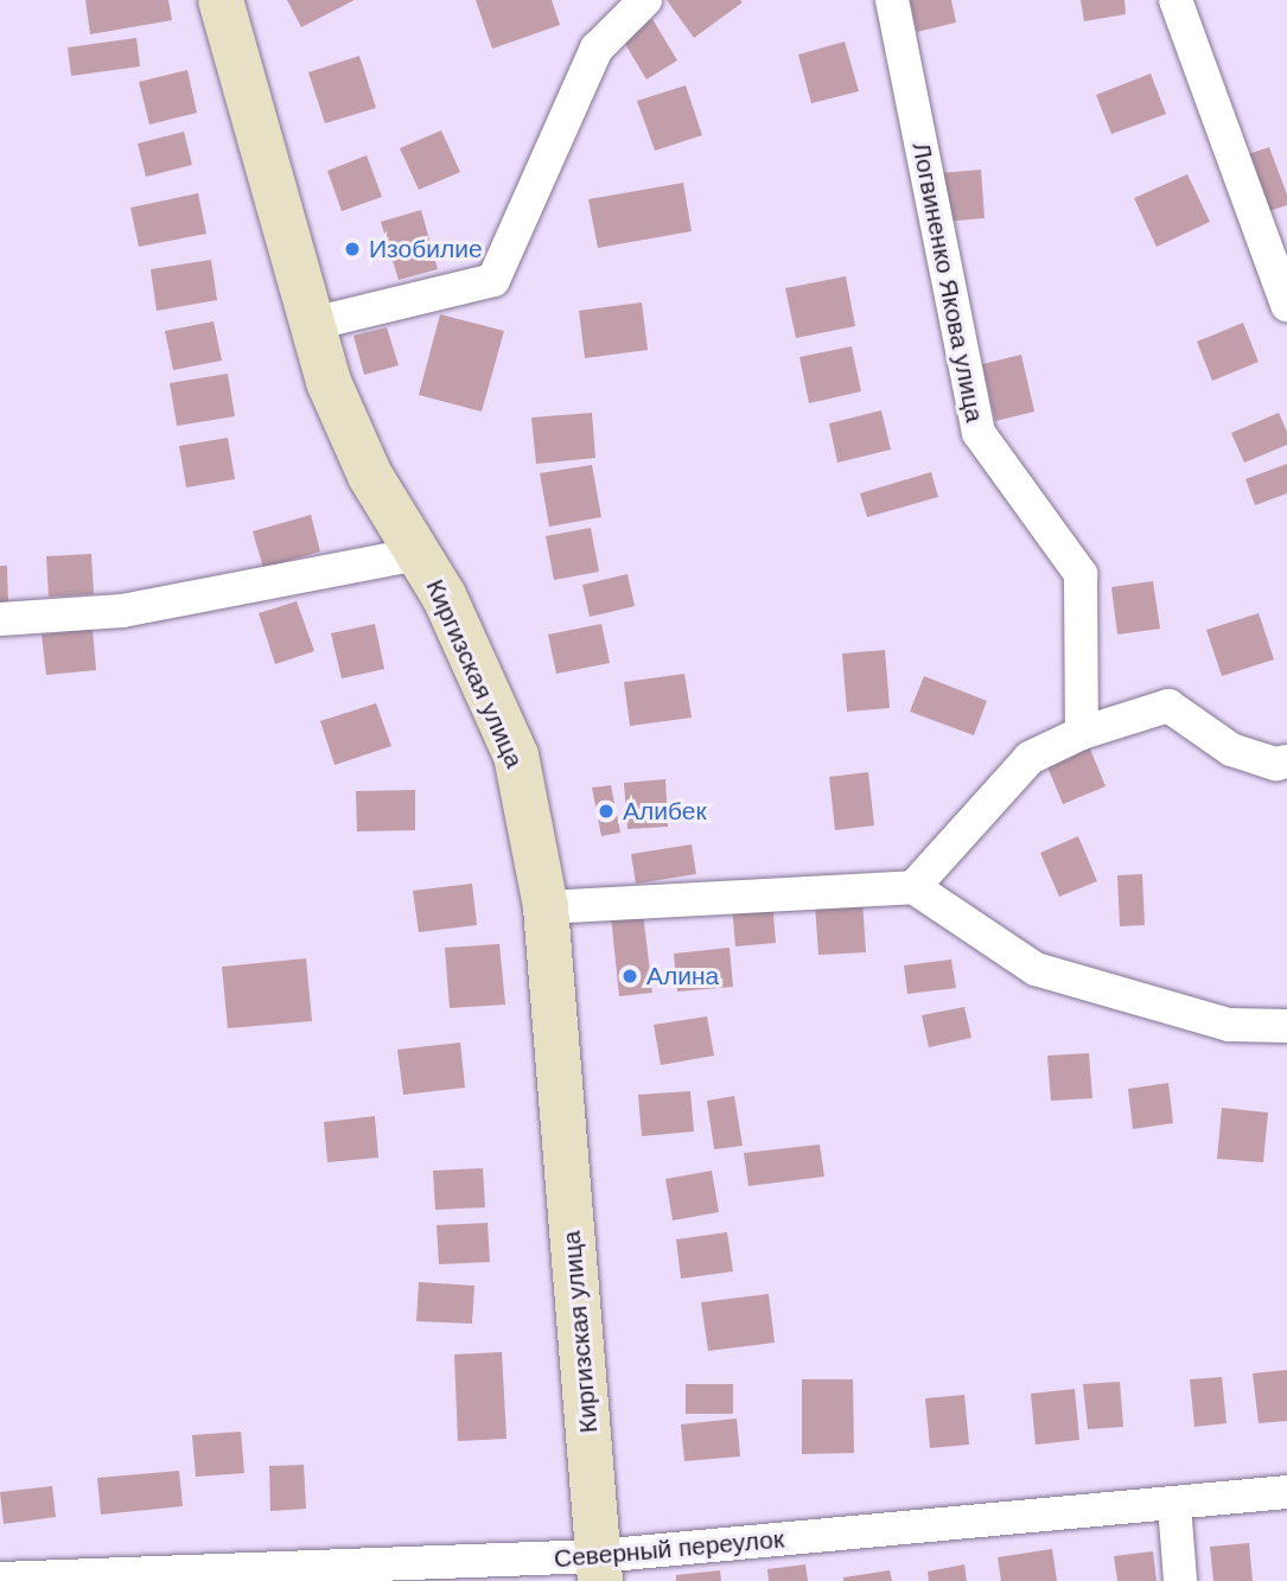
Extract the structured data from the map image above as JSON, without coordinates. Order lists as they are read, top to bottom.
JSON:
{
  "streets": {
    "main road": ["Киргизская улица"],
    "street": ["Логвиненко Якова улица", "Северный переулок"]
  },
  "crossings": [
    ["Киргизская улица", "Северный переулок"]
  ],
  "places": ["Изобилие", "Алибек", "Алина"]
}
